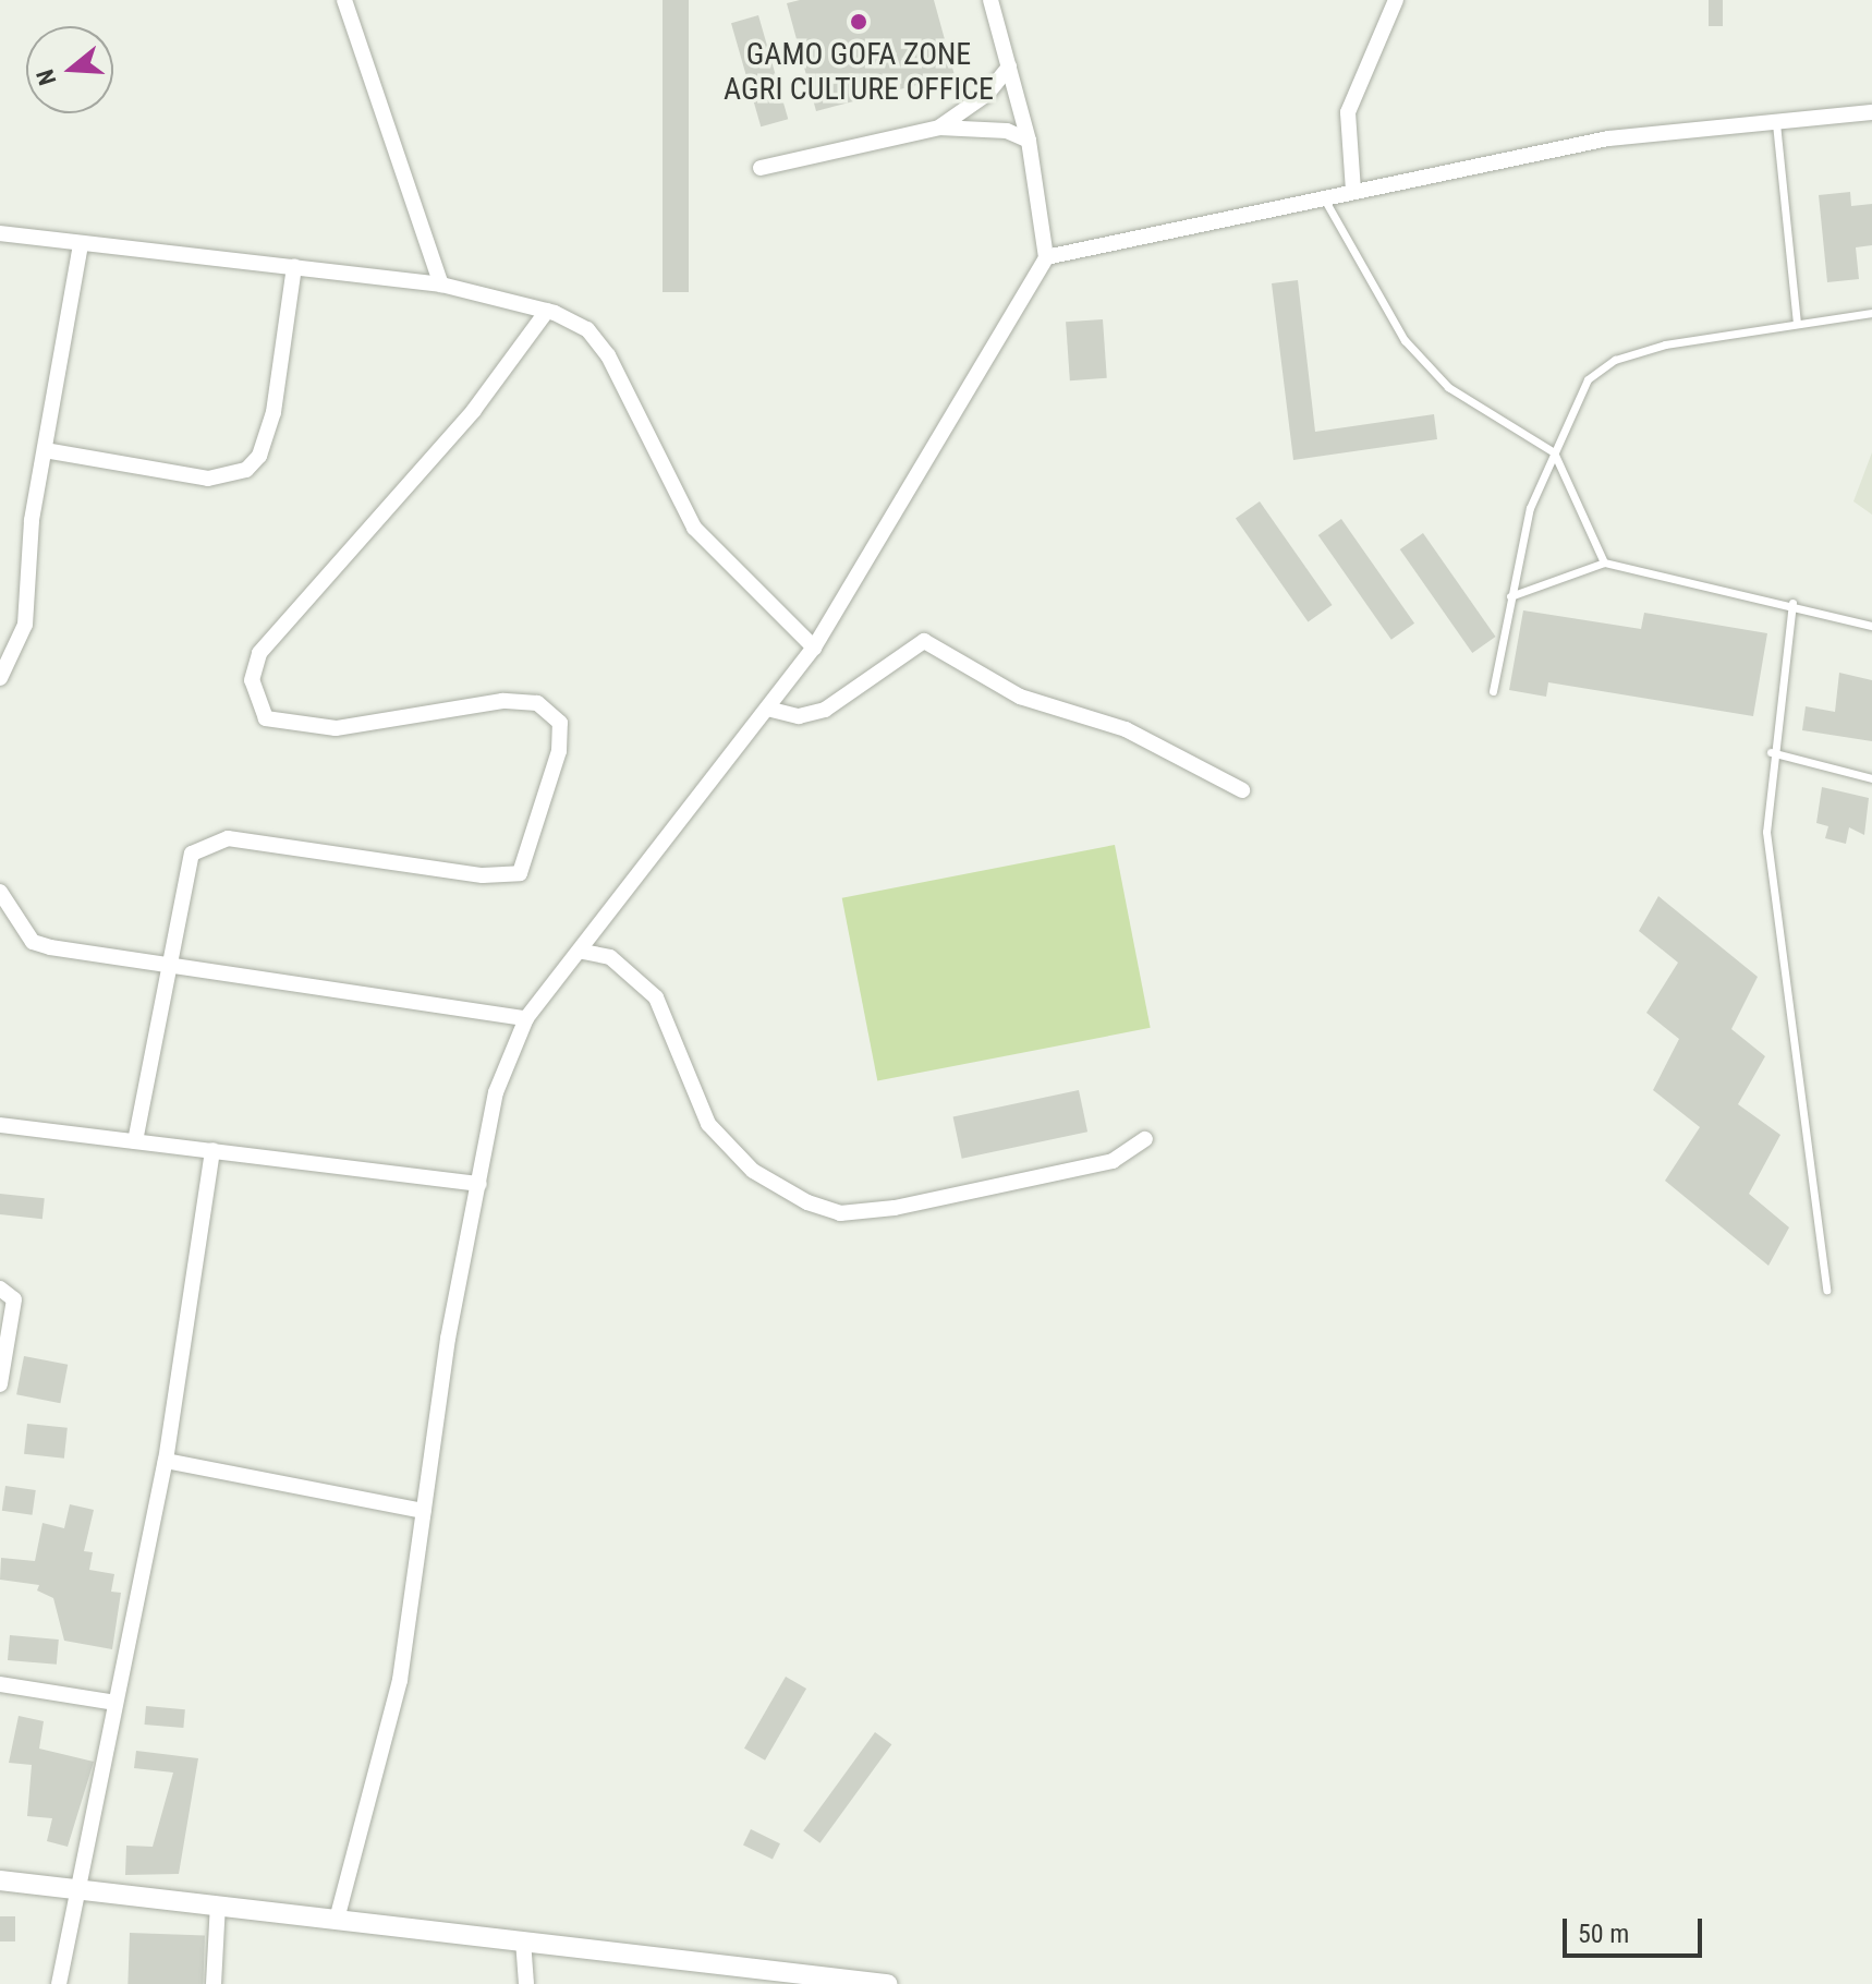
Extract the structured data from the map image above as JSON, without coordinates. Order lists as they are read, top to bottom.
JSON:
{
  "places": ["GAMO GOFA ZONE AGRI CULTURE OFFICE"],
  "scale_bar": "50 m",
  "north": "left"
}
